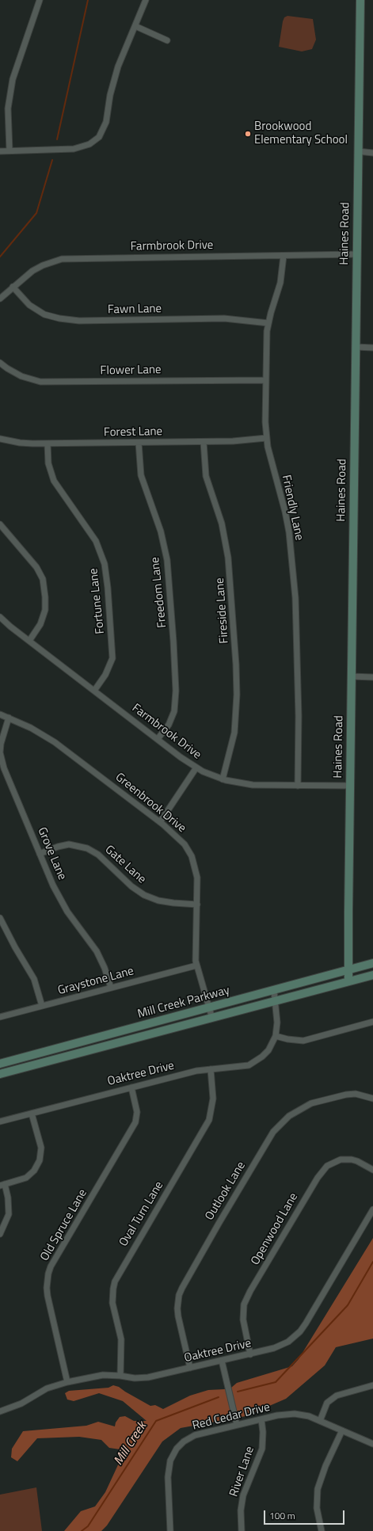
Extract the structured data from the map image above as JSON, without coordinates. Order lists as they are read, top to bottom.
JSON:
{
  "streets": {
    "street": [
      "Haines Road",
      "Farmbrook Drive",
      "Fawn Lane",
      "Flower Lane",
      "Forest Lane",
      "Friendly Lane",
      "Freedom Lane",
      "Fortune Lane",
      "Fireside Lane",
      "Greenbrook Drive",
      "Grove Lane",
      "Gate Lane",
      "Graystone Lane",
      "Mill Creek Parkway",
      "Oaktree Drive",
      "Outlook Lane",
      "Oval Turn Lane",
      "Old Spruce Lane",
      "Openwood Lane",
      "Red Cedar Drive",
      "River Lane"
    ]
  },
  "crossings": [
    ["Haines Road", "Farmbrook Drive"],
    ["Haines Road", "Mill Creek Parkway"],
    ["Farmbrook Drive", "Fawn Lane"],
    ["Farmbrook Drive", "Friendly Lane"],
    ["Farmbrook Drive", "Freedom Lane"],
    ["Farmbrook Drive", "Fortune Lane"],
    ["Farmbrook Drive", "Fireside Lane"],
    ["Fawn Lane", "Friendly Lane"],
    ["Flower Lane", "Friendly Lane"],
    ["Forest Lane", "Friendly Lane"],
    ["Forest Lane", "Freedom Lane"],
    ["Forest Lane", "Fortune Lane"],
    ["Forest Lane", "Fireside Lane"],
    ["Greenbrook Drive", "Grove Lane"],
    ["Greenbrook Drive", "Gate Lane"],
    ["Greenbrook Drive", "Graystone Lane"],
    ["Greenbrook Drive", "Mill Creek Parkway"],
    ["Grove Lane", "Gate Lane"],
    ["Grove Lane", "Graystone Lane"],
    ["Mill Creek Parkway", "Oaktree Drive"],
    ["Oaktree Drive", "Outlook Lane"],
    ["Oaktree Drive", "Oval Turn Lane"],
    ["Oaktree Drive", "Old Spruce Lane"],
    ["Oaktree Drive", "Openwood Lane"],
    ["Red Cedar Drive", "River Lane"]
  ],
  "water": ["Mill Creek"],
  "places": ["Brookwood Elementary School"],
  "scale_bar": "100 m"
}
